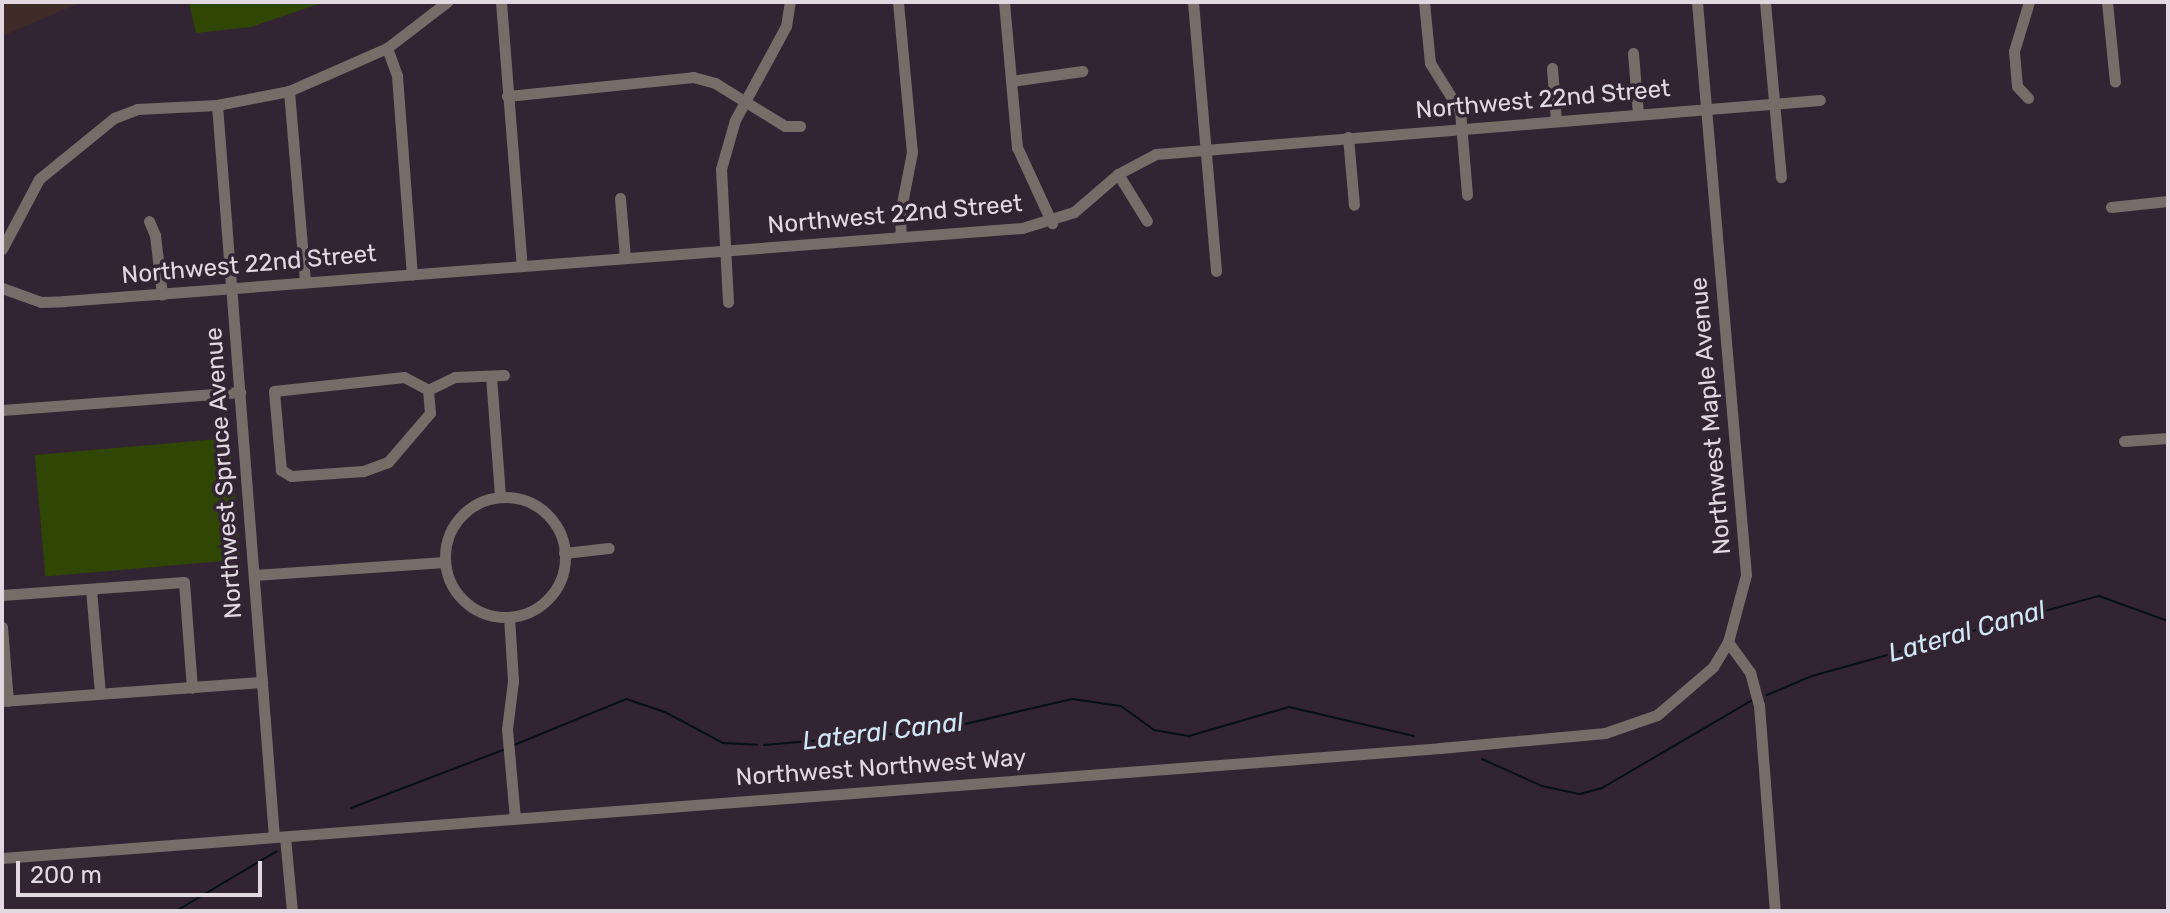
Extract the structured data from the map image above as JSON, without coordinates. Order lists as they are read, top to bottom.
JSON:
{
  "streets": {
    "street": [
      "Northwest 22nd Street",
      "Northwest Maple Avenue",
      "Northwest Spruce Avenue",
      "Northwest Northwest Way"
    ]
  },
  "crossings": [
    ["Northwest 22nd Street", "Northwest Maple Avenue"],
    ["Northwest 22nd Street", "Northwest Spruce Avenue"],
    ["Northwest Maple Avenue", "Northwest Northwest Way"],
    ["Northwest Spruce Avenue", "Northwest Northwest Way"]
  ],
  "water": ["Lateral Canal"],
  "scale_bar": "200 m"
}
